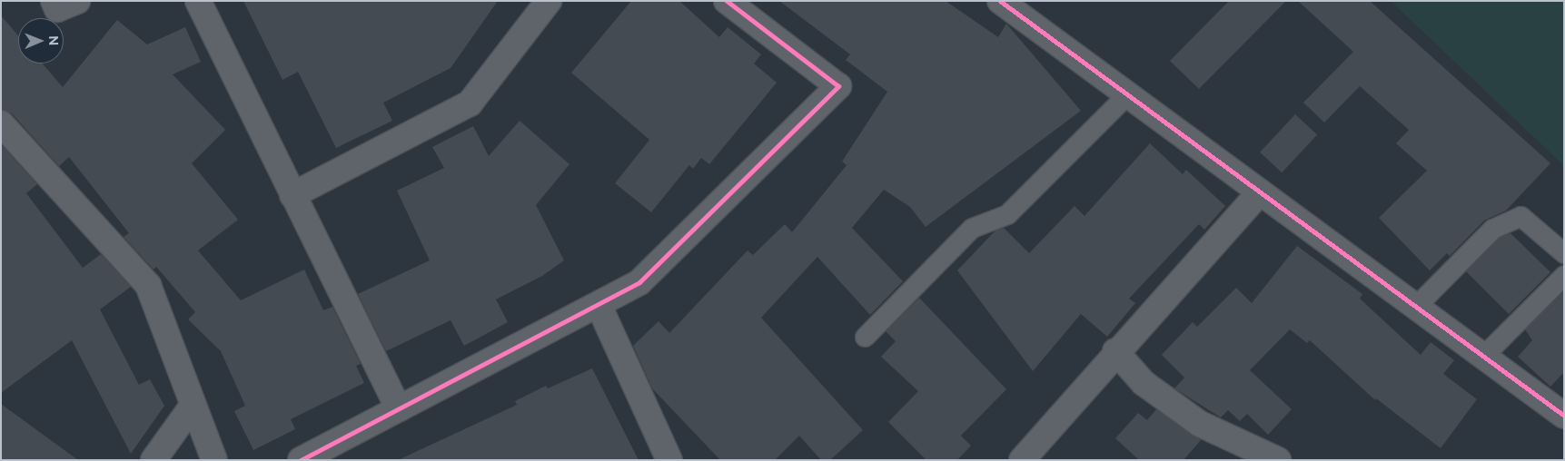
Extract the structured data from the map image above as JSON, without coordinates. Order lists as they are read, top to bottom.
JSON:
{
  "north": "right"
}
